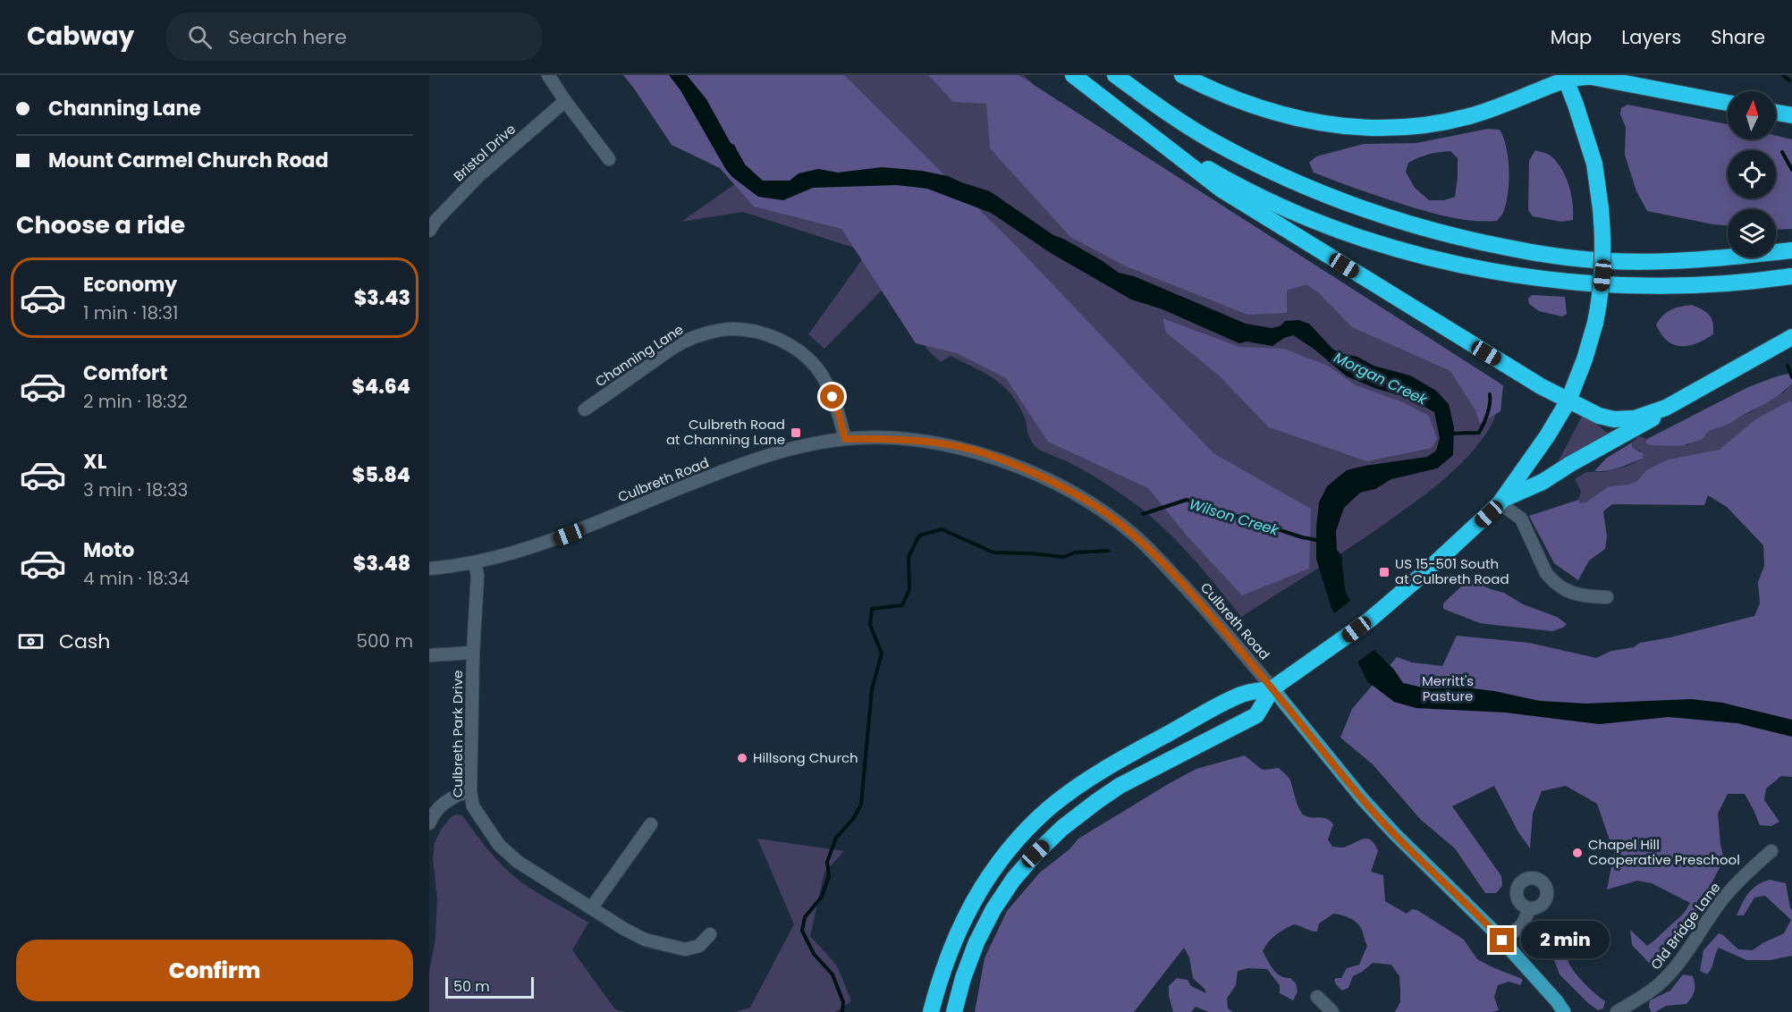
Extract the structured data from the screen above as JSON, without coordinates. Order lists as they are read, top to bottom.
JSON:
{
  "streets": {
    "street": [
      "Bristol Drive",
      "Channing Lane",
      "Culbreth Road",
      "Culbreth Park Drive",
      "Old Bridge Lane"
    ]
  },
  "crossings": [
    ["Channing Lane", "Culbreth Road"],
    ["Culbreth Road", "Culbreth Park Drive"]
  ],
  "water": ["Morgan Creek", "Wilson Creek"],
  "parks": ["Merritt's Pasture"],
  "places": {
    "transit": ["Culbreth Road at Channing Lane", "US 15-501 South at Culbreth Road"],
    "other": ["Hillsong Church", "Chapel Hill Cooperative Preschool"]
  },
  "scale_bar": "50 m",
  "north": "top",
  "page": {
    "header": "Cabway",
    "search": "Search here",
    "nav": ["Map", "Layers", "Share"],
    "banner": ["Channing Lane", "Mount Carmel Church Road"],
    "heading": "Choose a ride",
    "list": [
      {
        "name": "Economy",
        "note": "1 min · 18:31",
        "value": "$3.43"
      },
      {
        "name": "Comfort",
        "note": "2 min · 18:32",
        "value": "$4.64"
      },
      {
        "name": "XL",
        "note": "3 min · 18:33",
        "value": "$5.84"
      },
      {
        "name": "Moto",
        "note": "4 min · 18:34",
        "value": "$3.48"
      }
    ],
    "pay": ["Cash", "500 m"],
    "bubble": "2 min",
    "buttons": "Confirm",
    "scale": "50 m"
  }
}
